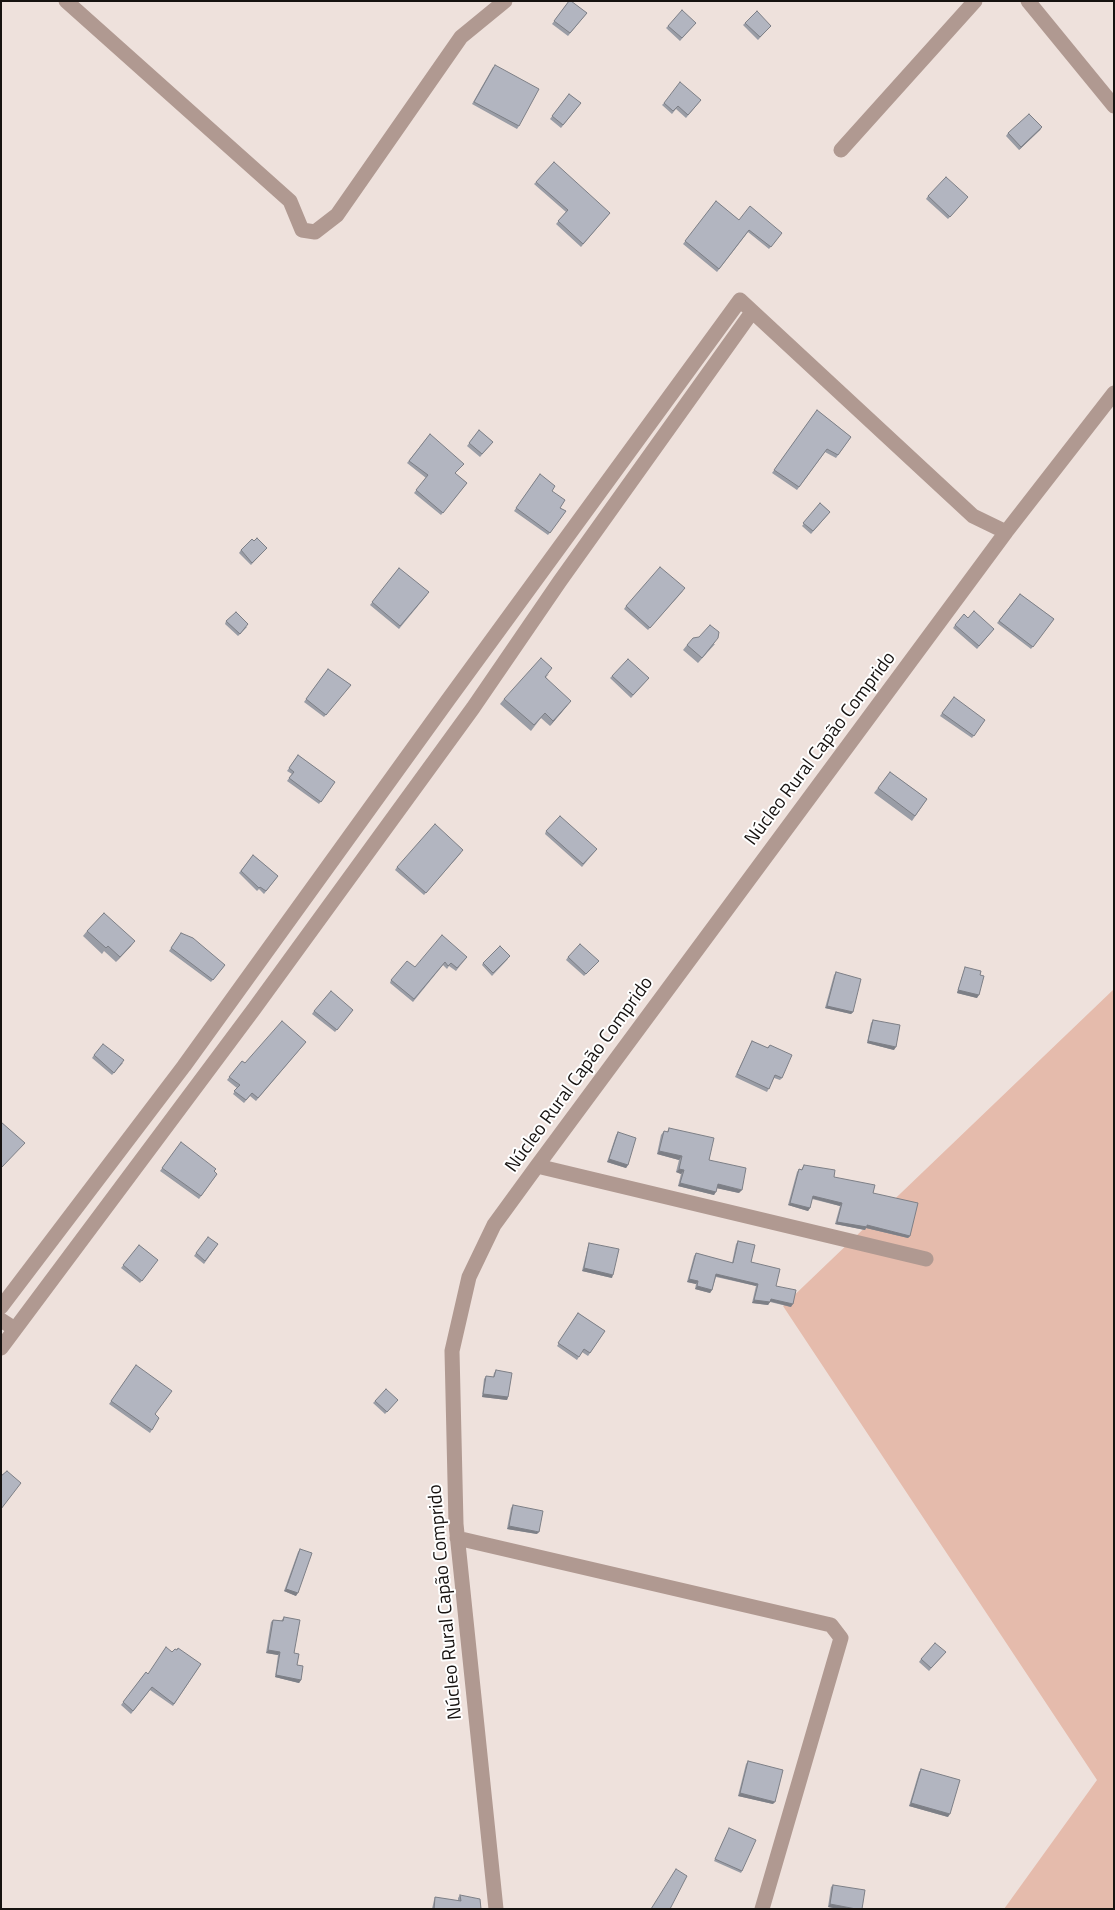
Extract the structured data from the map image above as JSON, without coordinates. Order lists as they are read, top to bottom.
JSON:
{
  "streets": {
    "street": ["Núcleo Rural Capão Comprido"]
  }
}
